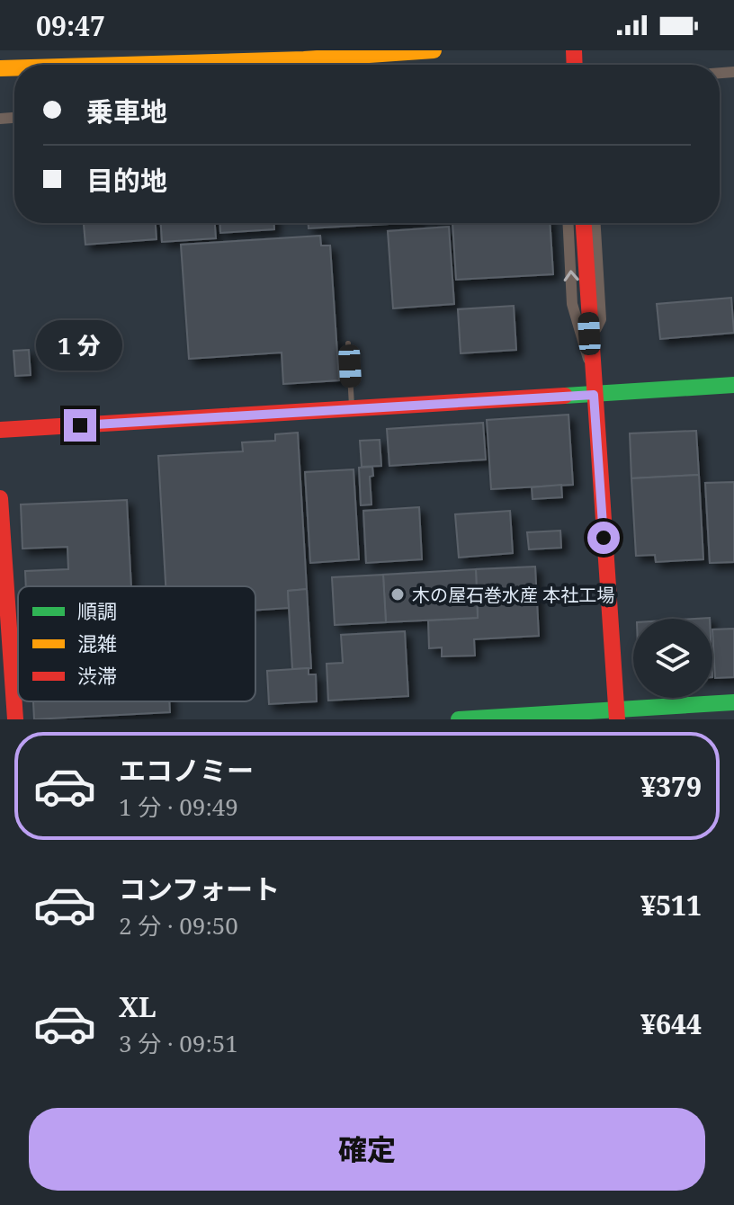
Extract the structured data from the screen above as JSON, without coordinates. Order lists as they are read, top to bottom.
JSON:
{
  "places": ["木の屋石巻水産 本社工場"],
  "legend": ["順調", "混雑", "渋滞"],
  "page": {
    "status": "09:47",
    "banner": ["乗車地", "目的地"],
    "bubble": "1 分",
    "list": [
      {
        "name": "エコノミー",
        "note": "1 分 · 09:49",
        "value": "¥379"
      },
      {
        "name": "コンフォート",
        "note": "2 分 · 09:50",
        "value": "¥511"
      },
      {
        "name": "XL",
        "note": "3 分 · 09:51",
        "value": "¥644"
      }
    ],
    "buttons": "確定"
  }
}
